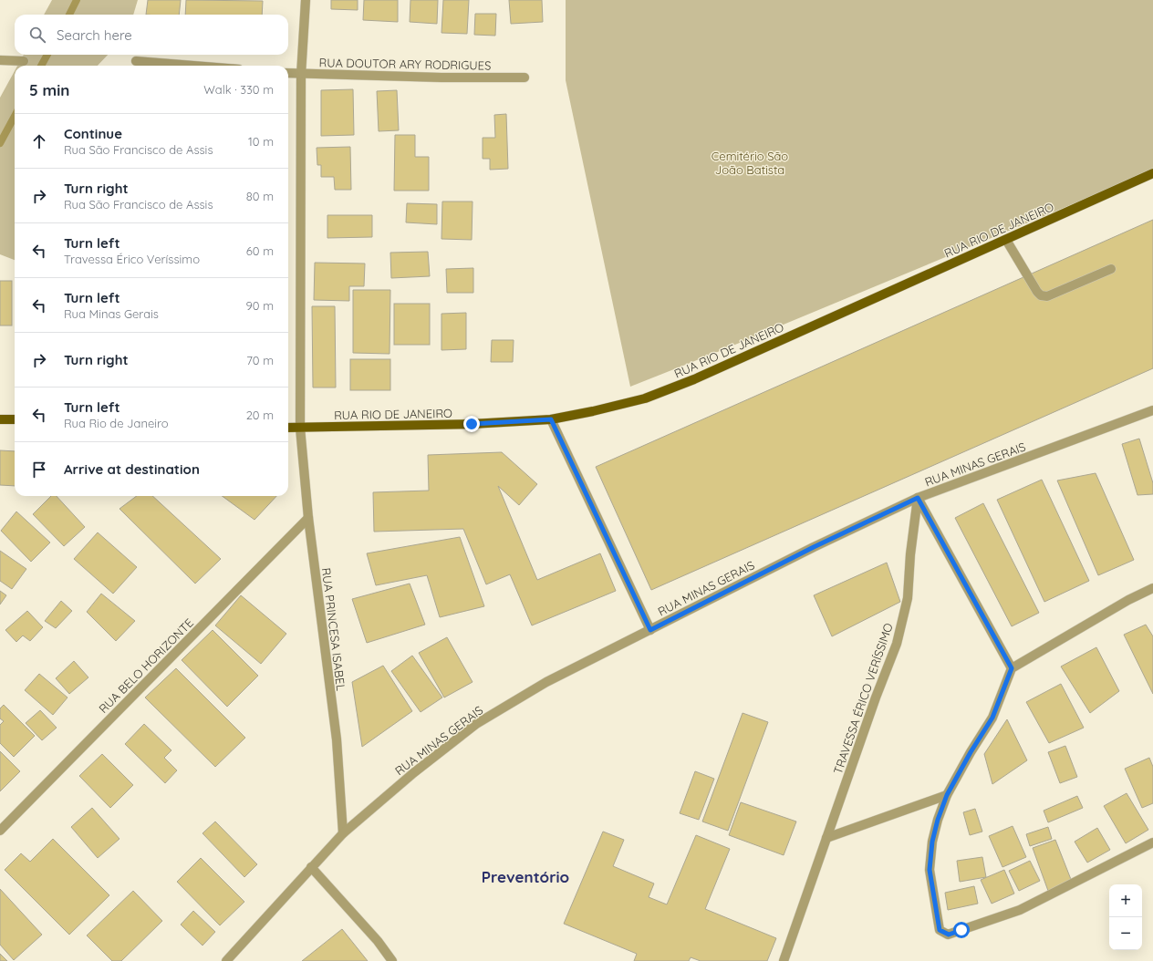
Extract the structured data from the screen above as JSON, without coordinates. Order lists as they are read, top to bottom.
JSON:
{
  "streets": {
    "main road": ["RUA RIO DE JANEIRO"],
    "street": [
      "RUA DOUTOR ARY RODRIGUES",
      "RUA MINAS GERAIS",
      "RUA PRINCESA ISABEL",
      "RUA BELO HORIZONTE",
      "TRAVESSA ÉRICO VERÍSSIMO"
    ]
  },
  "crossings": [
    ["RUA DOUTOR ARY RODRIGUES", "RUA PRINCESA ISABEL"],
    ["RUA RIO DE JANEIRO", "RUA PRINCESA ISABEL"],
    ["RUA MINAS GERAIS", "RUA PRINCESA ISABEL"],
    ["RUA MINAS GERAIS", "TRAVESSA ÉRICO VERÍSSIMO"],
    ["RUA PRINCESA ISABEL", "RUA BELO HORIZONTE"]
  ],
  "districts": ["Preventório"],
  "parks": ["Cemitério São João Batista"],
  "page": {
    "search": "Search here",
    "heading": ["5 min", "Walk · 330 m"],
    "list": [
      ["Continue", "Rua São Francisco de Assis", "10 m"],
      ["Turn right", "Rua São Francisco de Assis", "80 m"],
      ["Turn left", "Travessa Érico Veríssimo", "60 m"],
      ["Turn left", "Rua Minas Gerais", "90 m"],
      ["Turn right", "70 m"],
      ["Turn left", "Rua Rio de Janeiro", "20 m"],
      "Arrive at destination"
    ],
    "map_buttons": ["+", "−"]
  }
}
